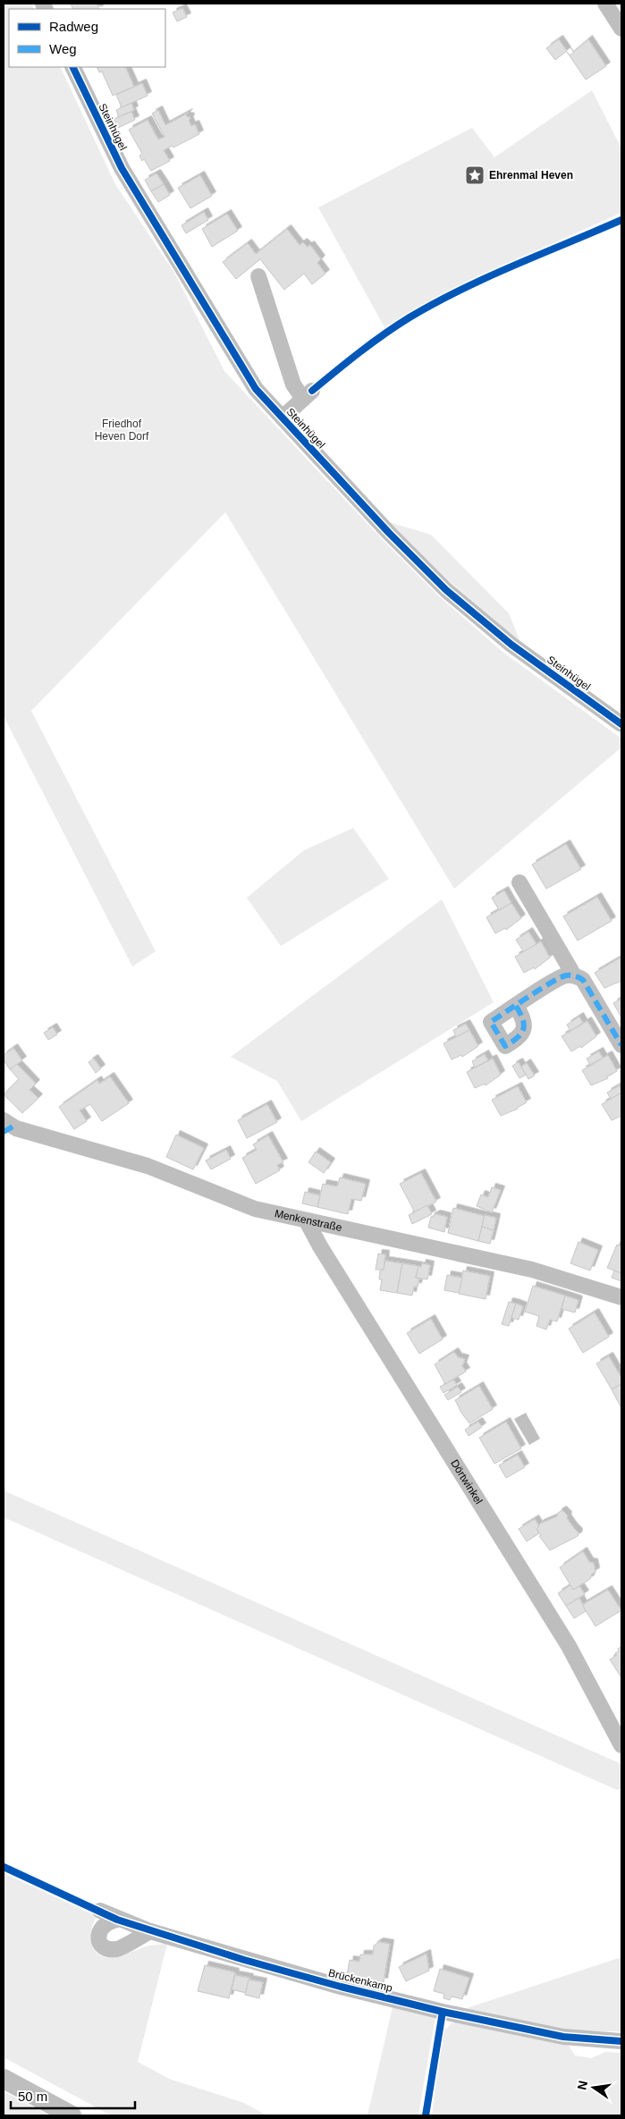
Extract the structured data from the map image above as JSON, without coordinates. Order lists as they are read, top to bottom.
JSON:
{
  "streets": {
    "street": [
      "Steinhügel",
      "Menkenstraße",
      "Dörtwinkel",
      "Brückenkamp"
    ]
  },
  "crossings": [
    ["Menkenstraße", "Dörtwinkel"]
  ],
  "parks": ["Friedhof Heven Dorf"],
  "places": {
    "place": ["Ehrenmal Heven"]
  },
  "legend": ["Radweg", "Weg"],
  "scale_bar": "50 m",
  "north": "left"
}
